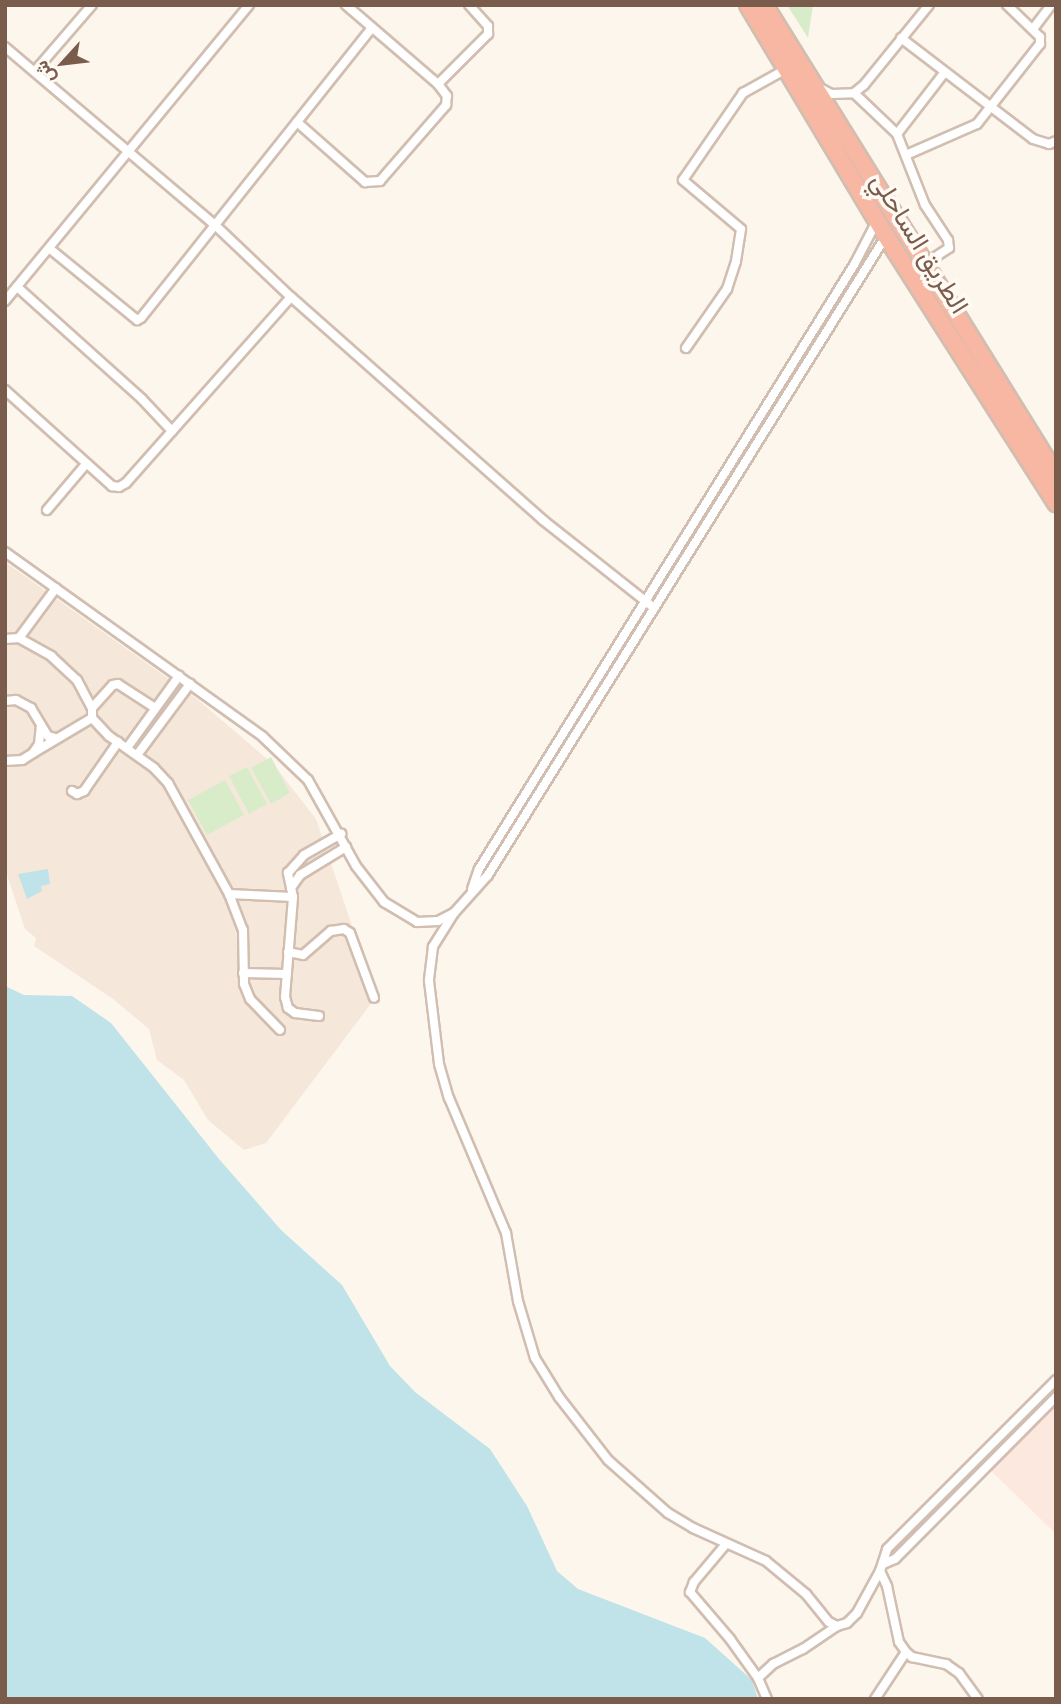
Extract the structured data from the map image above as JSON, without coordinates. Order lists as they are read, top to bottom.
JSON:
{
  "streets": {
    "highway": ["الطريق الساحلي"]
  },
  "north": "bottom left"
}
